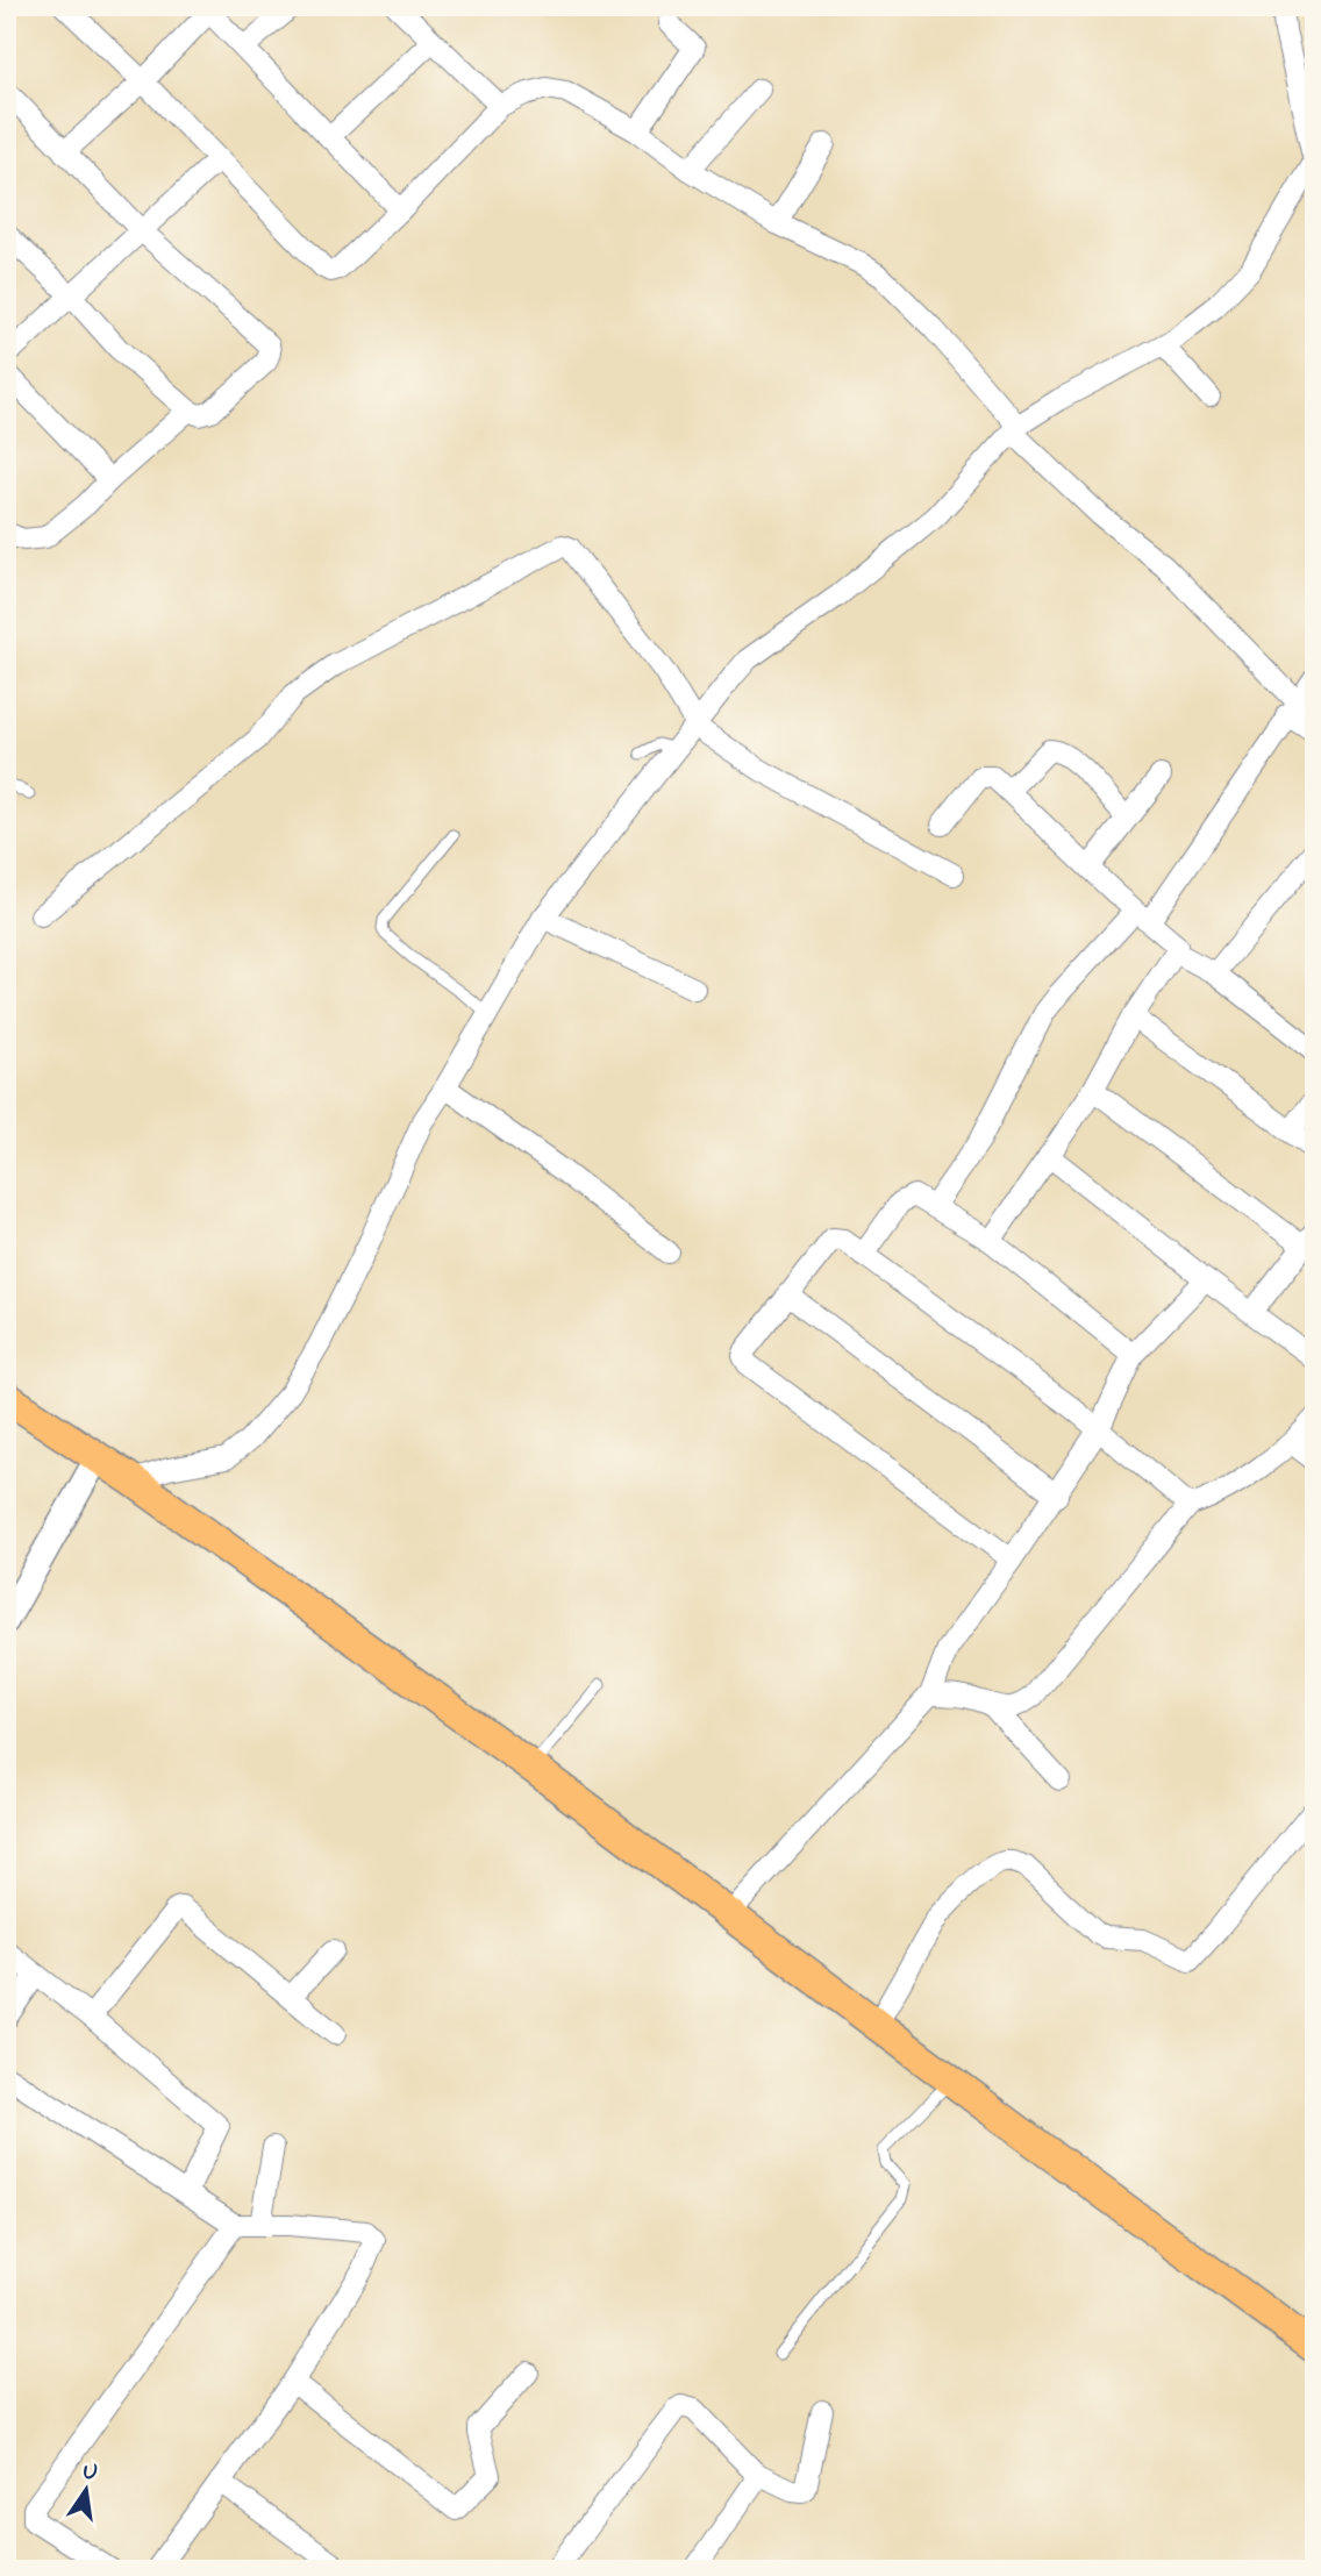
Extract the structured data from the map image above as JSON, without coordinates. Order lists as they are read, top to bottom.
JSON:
{
  "north": "top"
}
